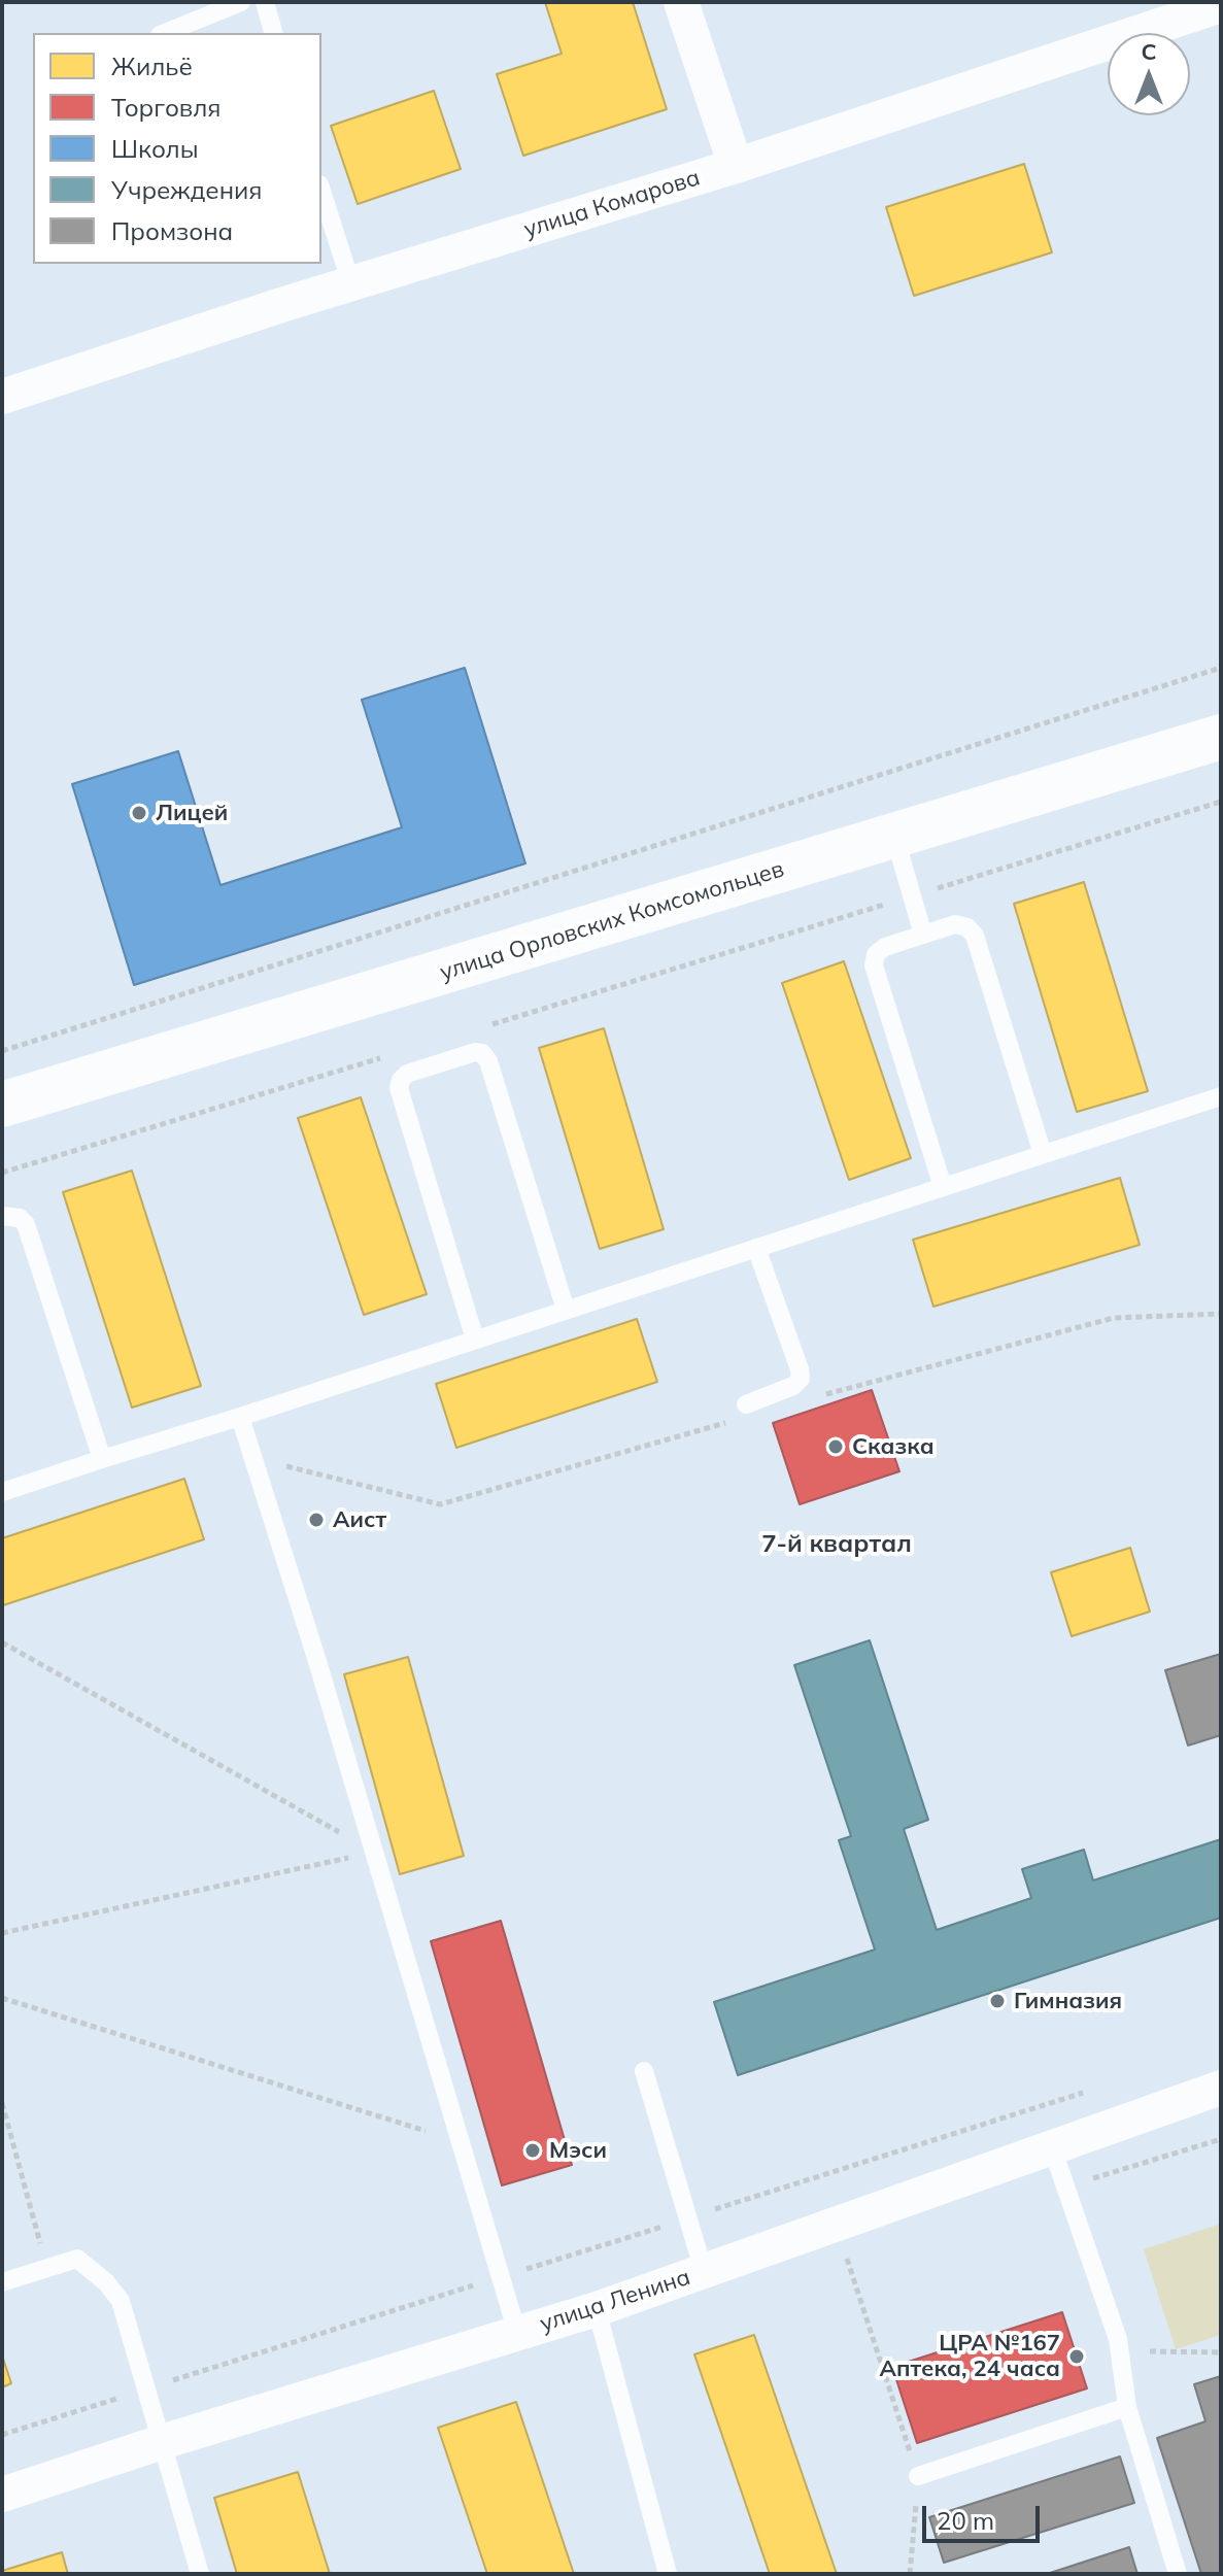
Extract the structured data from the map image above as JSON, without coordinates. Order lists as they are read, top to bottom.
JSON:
{
  "streets": {
    "street": ["улица Комарова", "улица Орловских Комсомольцев", "улица Ленина"]
  },
  "districts": ["7-й квартал"],
  "places": [
    "Лицей",
    "Сказка",
    "Аист",
    "Гимназия",
    "Мэси",
    "ЦРА №167 Аптека, 24 часа"
  ],
  "legend": [
    "Жильё",
    "Торговля",
    "Школы",
    "Учреждения",
    "Промзона"
  ],
  "scale_bar": "20 m",
  "north": "top"
}
